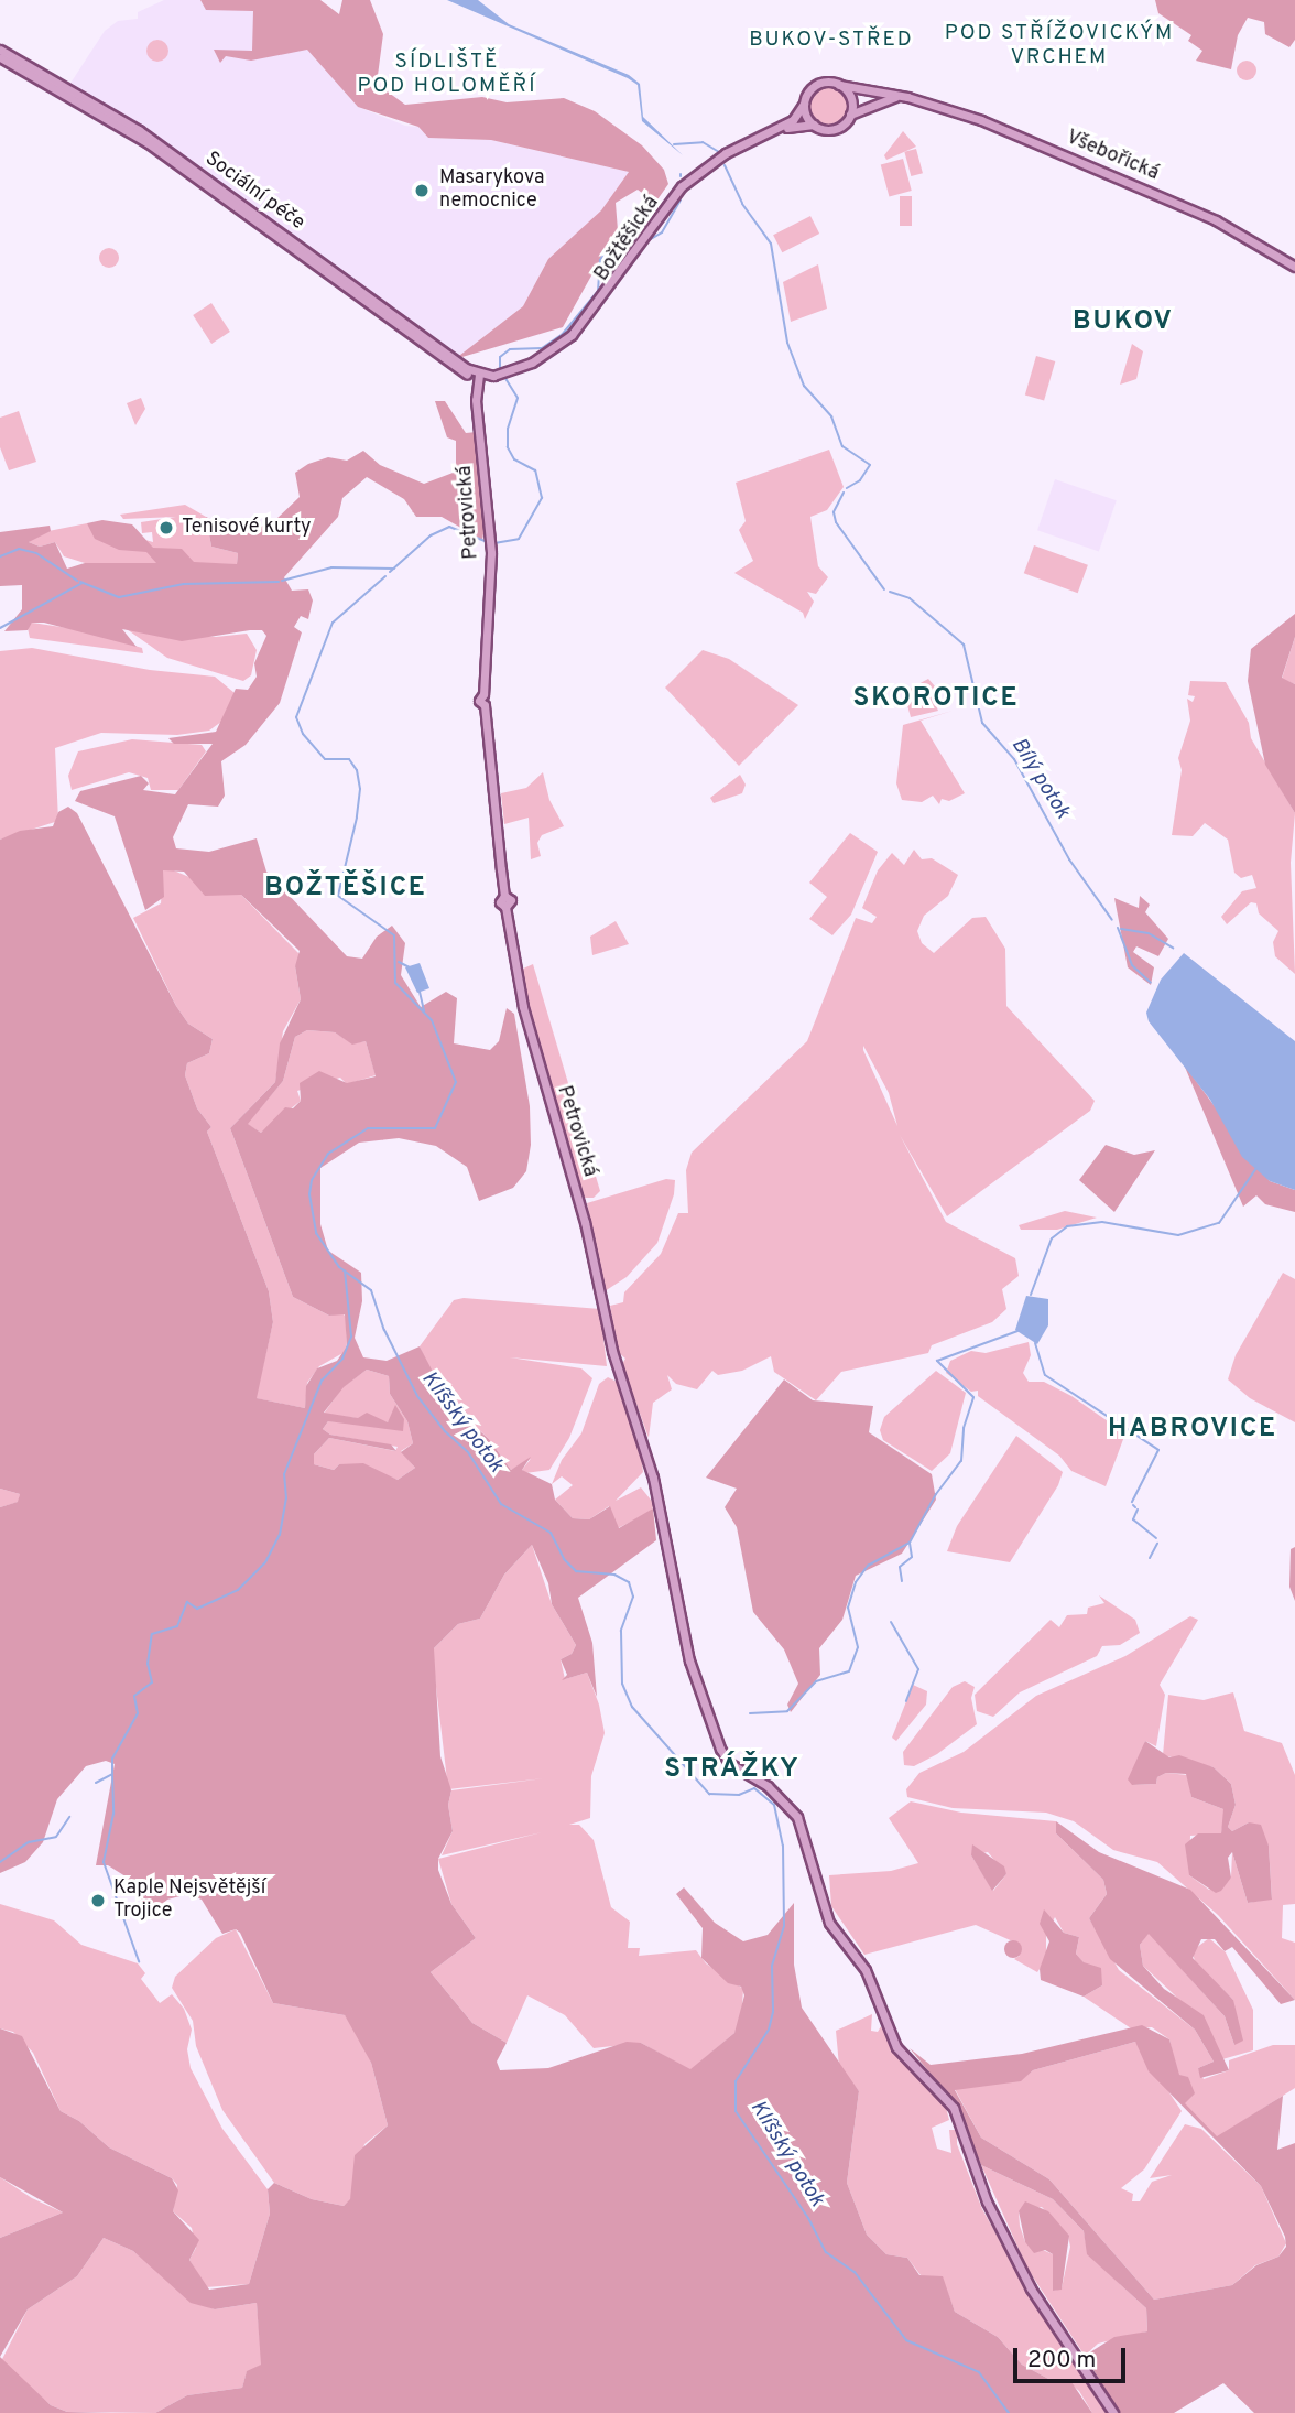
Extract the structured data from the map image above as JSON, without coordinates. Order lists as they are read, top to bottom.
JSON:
{
  "streets": {
    "main road": [
      "Všebořická",
      "Sociální péče",
      "Božtěšická",
      "Petrovická"
    ]
  },
  "crossings": [
    ["Všebořická", "Božtěšická"],
    ["Sociální péče", "Božtěšická"],
    ["Sociální péče", "Petrovická"],
    ["Božtěšická", "Petrovická"]
  ],
  "districts": [
    "POD STŘÍŽOVICKÝM VRCHEM",
    "BUKOV-STŘED",
    "SÍDLIŠTĚ POD HOLOMĚŘÍ",
    "BUKOV",
    "SKOROTICE",
    "BOŽTĚŠICE",
    "HABROVICE",
    "STRÁŽKY"
  ],
  "water": ["Bílý potok", "Klíšský potok"],
  "places": ["Masarykova nemocnice", "Tenisové kurty", "Kaple Nejsvětější Trojice"],
  "scale_bar": "200 m"
}
